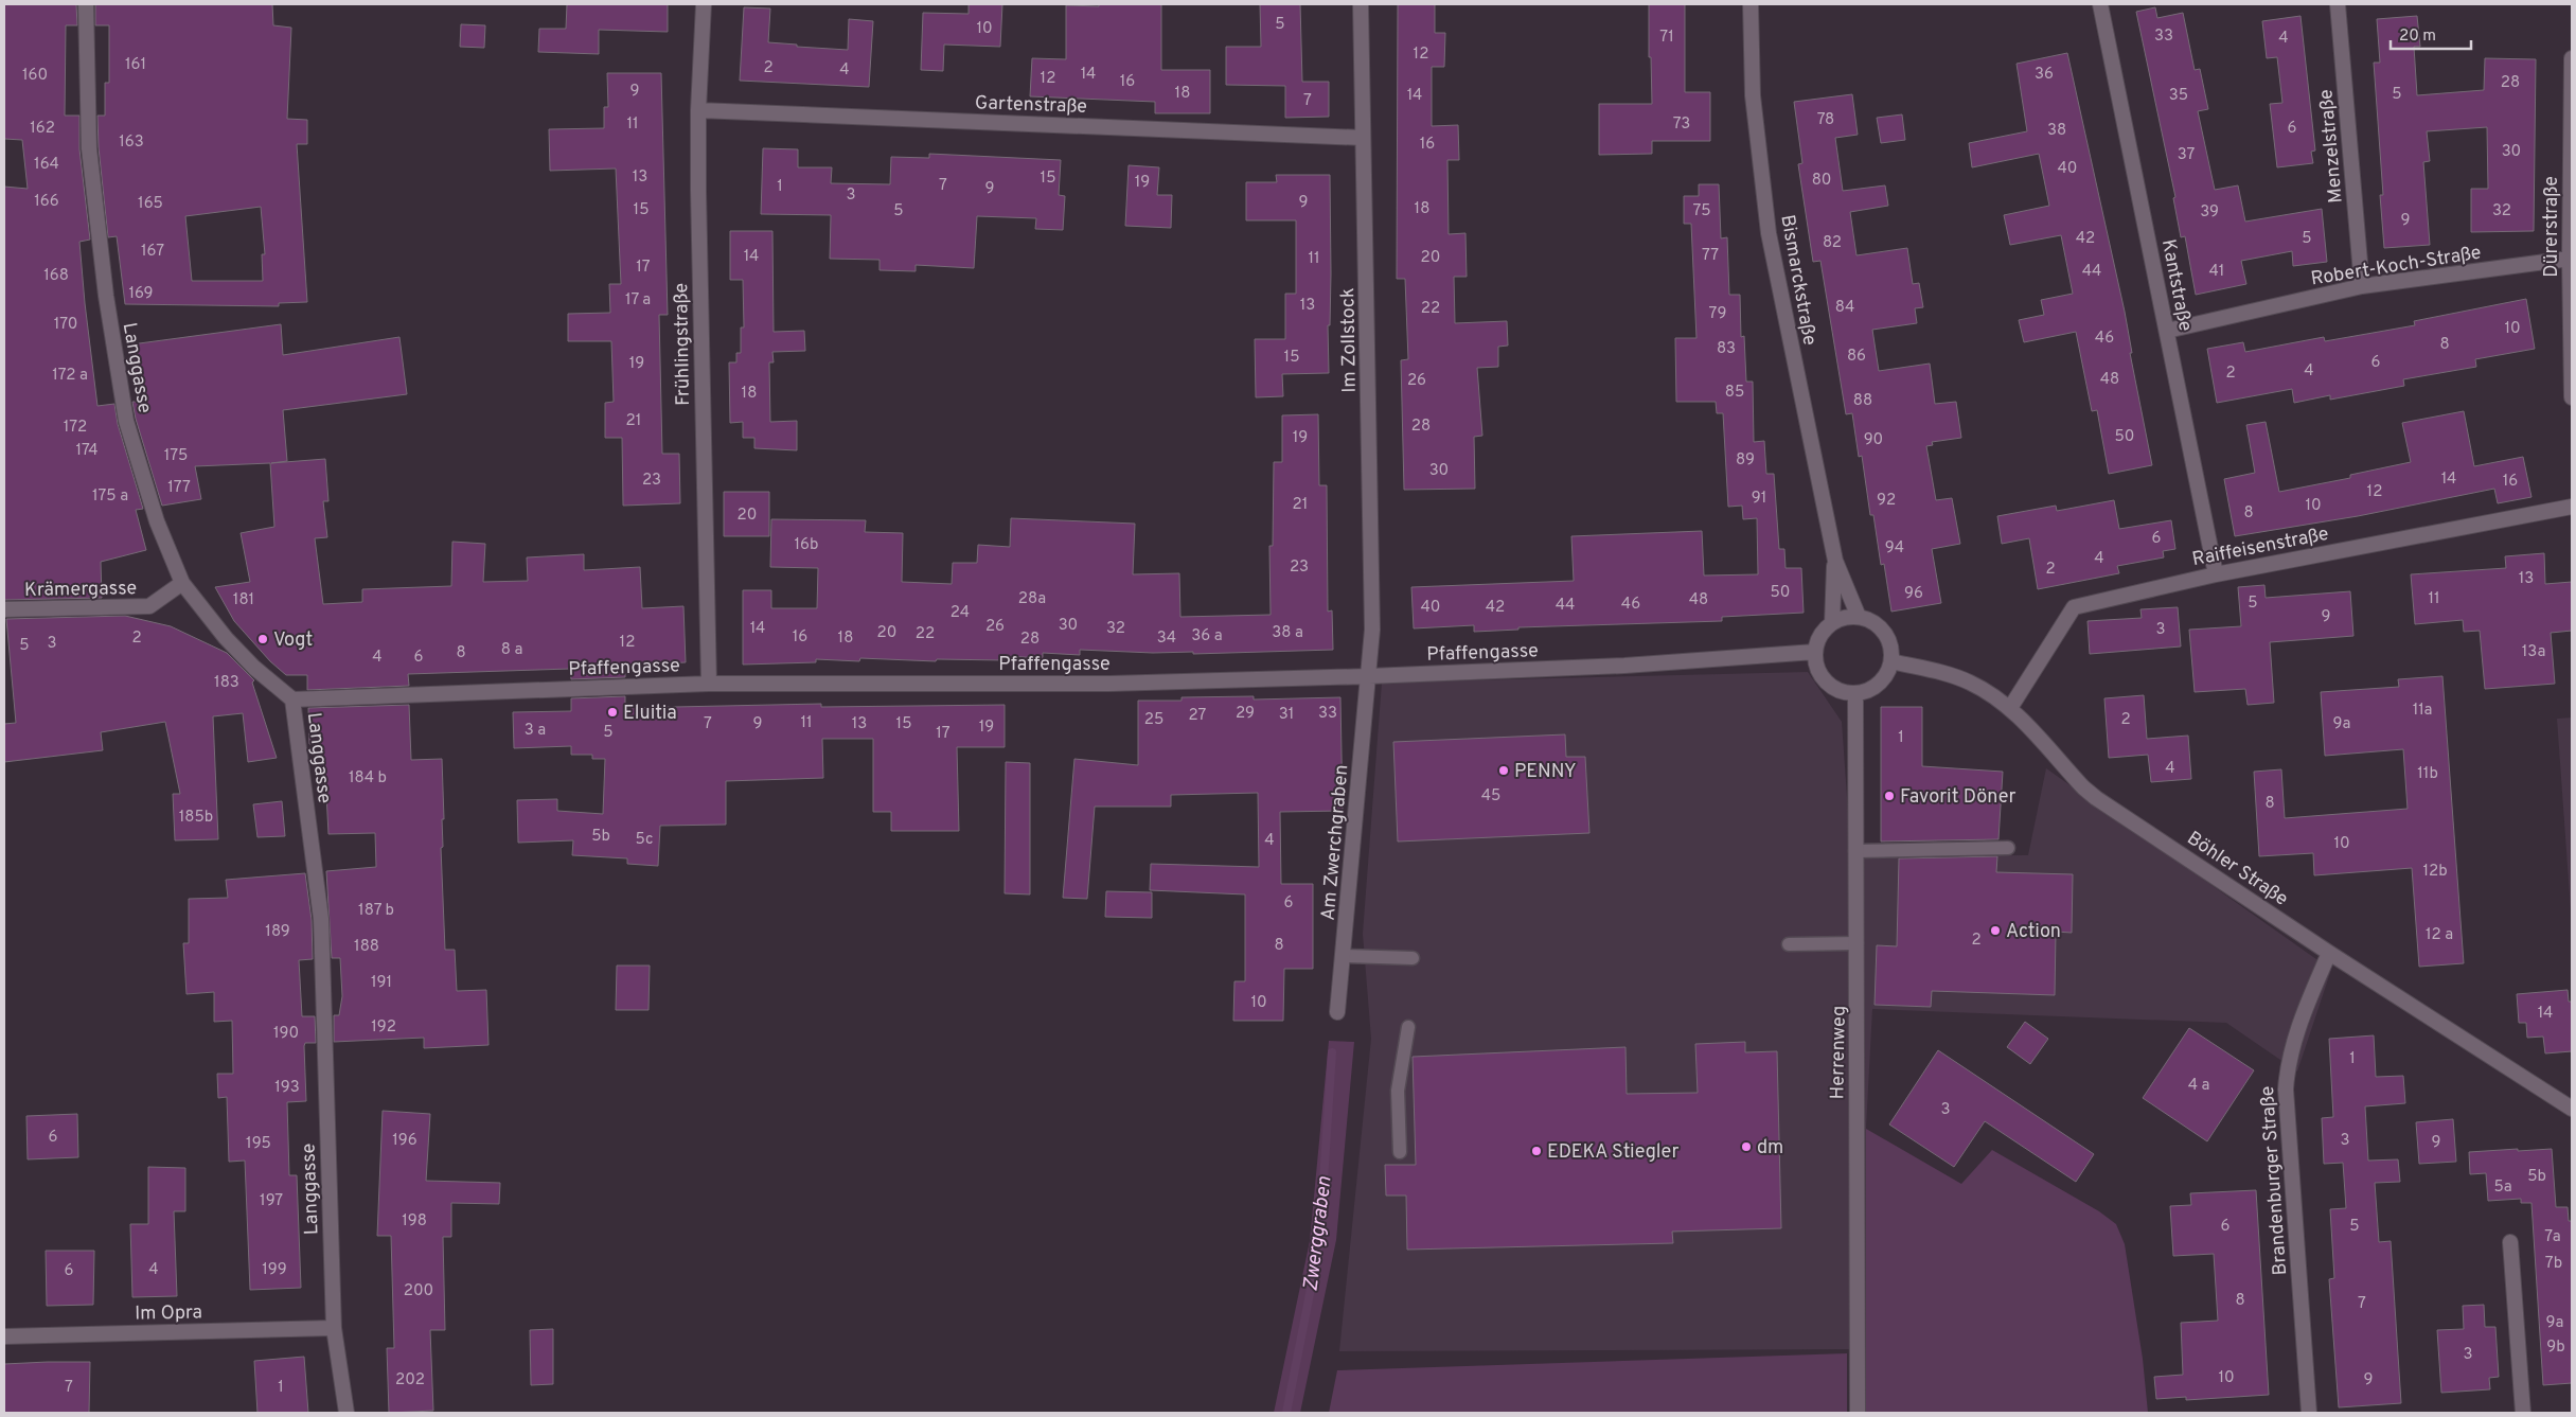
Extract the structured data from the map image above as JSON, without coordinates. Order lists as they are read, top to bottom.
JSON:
{
  "streets": {
    "street": [
      "Gartenstraße",
      "Menzelstraße",
      "Dürerstraße",
      "Robert-Koch-Straße",
      "Bismarckstraße",
      "Kantstraße",
      "Im Zollstock",
      "Frühlingstraße",
      "Langgasse",
      "Raiffeisenstraße",
      "Krämergasse",
      "Pfaffengasse",
      "Am Zwerchgraben",
      "Böhler Straße",
      "Herrenweg",
      "Brandenburger Straße",
      "Im Opra"
    ]
  },
  "crossings": [
    ["Gartenstraße", "Im Zollstock"],
    ["Gartenstraße", "Frühlingstraße"],
    ["Menzelstraße", "Robert-Koch-Straße"],
    ["Dürerstraße", "Robert-Koch-Straße"],
    ["Robert-Koch-Straße", "Kantstraße"],
    ["Bismarckstraße", "Pfaffengasse"],
    ["Bismarckstraße", "Böhler Straße"],
    ["Bismarckstraße", "Herrenweg"],
    ["Kantstraße", "Raiffeisenstraße"],
    ["Im Zollstock", "Pfaffengasse"],
    ["Im Zollstock", "Am Zwerchgraben"],
    ["Frühlingstraße", "Pfaffengasse"],
    ["Langgasse", "Krämergasse"],
    ["Langgasse", "Pfaffengasse"],
    ["Langgasse", "Im Opra"],
    ["Raiffeisenstraße", "Böhler Straße"],
    ["Pfaffengasse", "Am Zwerchgraben"],
    ["Pfaffengasse", "Böhler Straße"],
    ["Pfaffengasse", "Herrenweg"],
    ["Böhler Straße", "Herrenweg"],
    ["Böhler Straße", "Brandenburger Straße"]
  ],
  "water": ["Zwerggraben"],
  "places": [
    "Vogt",
    "Eluitia",
    "PENNY",
    "Favorit Döner",
    "Action",
    "dm",
    "EDEKA Stiegler"
  ],
  "house_numbers": [
    "5",
    "10",
    "33",
    "71",
    "4",
    "12",
    "161",
    "2",
    "4",
    "14",
    "36",
    "160",
    "12",
    "16",
    "28",
    "9",
    "18",
    "5",
    "14",
    "35",
    "7",
    "78",
    "11",
    "73",
    "162",
    "6",
    "38",
    "163",
    "16",
    "30",
    "37",
    "164",
    "40",
    "13",
    "15",
    "80",
    "19",
    "7",
    "1",
    "9",
    "3",
    "166",
    "9",
    "165",
    "18",
    "15",
    "5",
    "75",
    "32",
    "39",
    "9",
    "42",
    "5",
    "82",
    "167",
    "77",
    "14",
    "20",
    "11",
    "17",
    "44",
    "41",
    "168",
    "169",
    "17 a",
    "13",
    "84",
    "22",
    "79",
    "170",
    "10",
    "46",
    "8",
    "83",
    "86",
    "15",
    "6",
    "19",
    "4",
    "2",
    "172 a",
    "48",
    "26",
    "85",
    "18",
    "88",
    "21",
    "28",
    "172",
    "50",
    "19",
    "90",
    "174",
    "175",
    "89",
    "30",
    "14",
    "23",
    "16",
    "177",
    "12",
    "175 a",
    "91",
    "92",
    "21",
    "10",
    "8",
    "20",
    "6",
    "16b",
    "94",
    "4",
    "23",
    "2",
    "13",
    "50",
    "96",
    "28a",
    "11",
    "181",
    "48",
    "5",
    "46",
    "44",
    "40",
    "42",
    "24",
    "9",
    "30",
    "26",
    "14",
    "32",
    "3",
    "20",
    "38 a",
    "22",
    "36 a",
    "16",
    "2",
    "18",
    "34",
    "28",
    "12",
    "3",
    "5",
    "8 a",
    "13a",
    "8",
    "4",
    "6",
    "183",
    "11a",
    "29",
    "33",
    "31",
    "27",
    "25",
    "2",
    "11",
    "7",
    "9",
    "13",
    "15",
    "9a",
    "19",
    "3 a",
    "5",
    "17",
    "1",
    "4",
    "11b",
    "184 b",
    "45",
    "8",
    "185b",
    "5b",
    "5c",
    "4",
    "10",
    "12b",
    "6",
    "187 b",
    "189",
    "12 a",
    "2",
    "8",
    "188",
    "191",
    "10",
    "14",
    "192",
    "190",
    "1",
    "4 a",
    "193",
    "3",
    "6",
    "196",
    "3",
    "9",
    "195",
    "5b",
    "5a",
    "197",
    "198",
    "6",
    "5",
    "7a",
    "7b",
    "4",
    "199",
    "6",
    "200",
    "8",
    "7",
    "9a",
    "9b",
    "3",
    "10",
    "202",
    "9",
    "7",
    "1"
  ],
  "scale_bar": "20 m"
}
